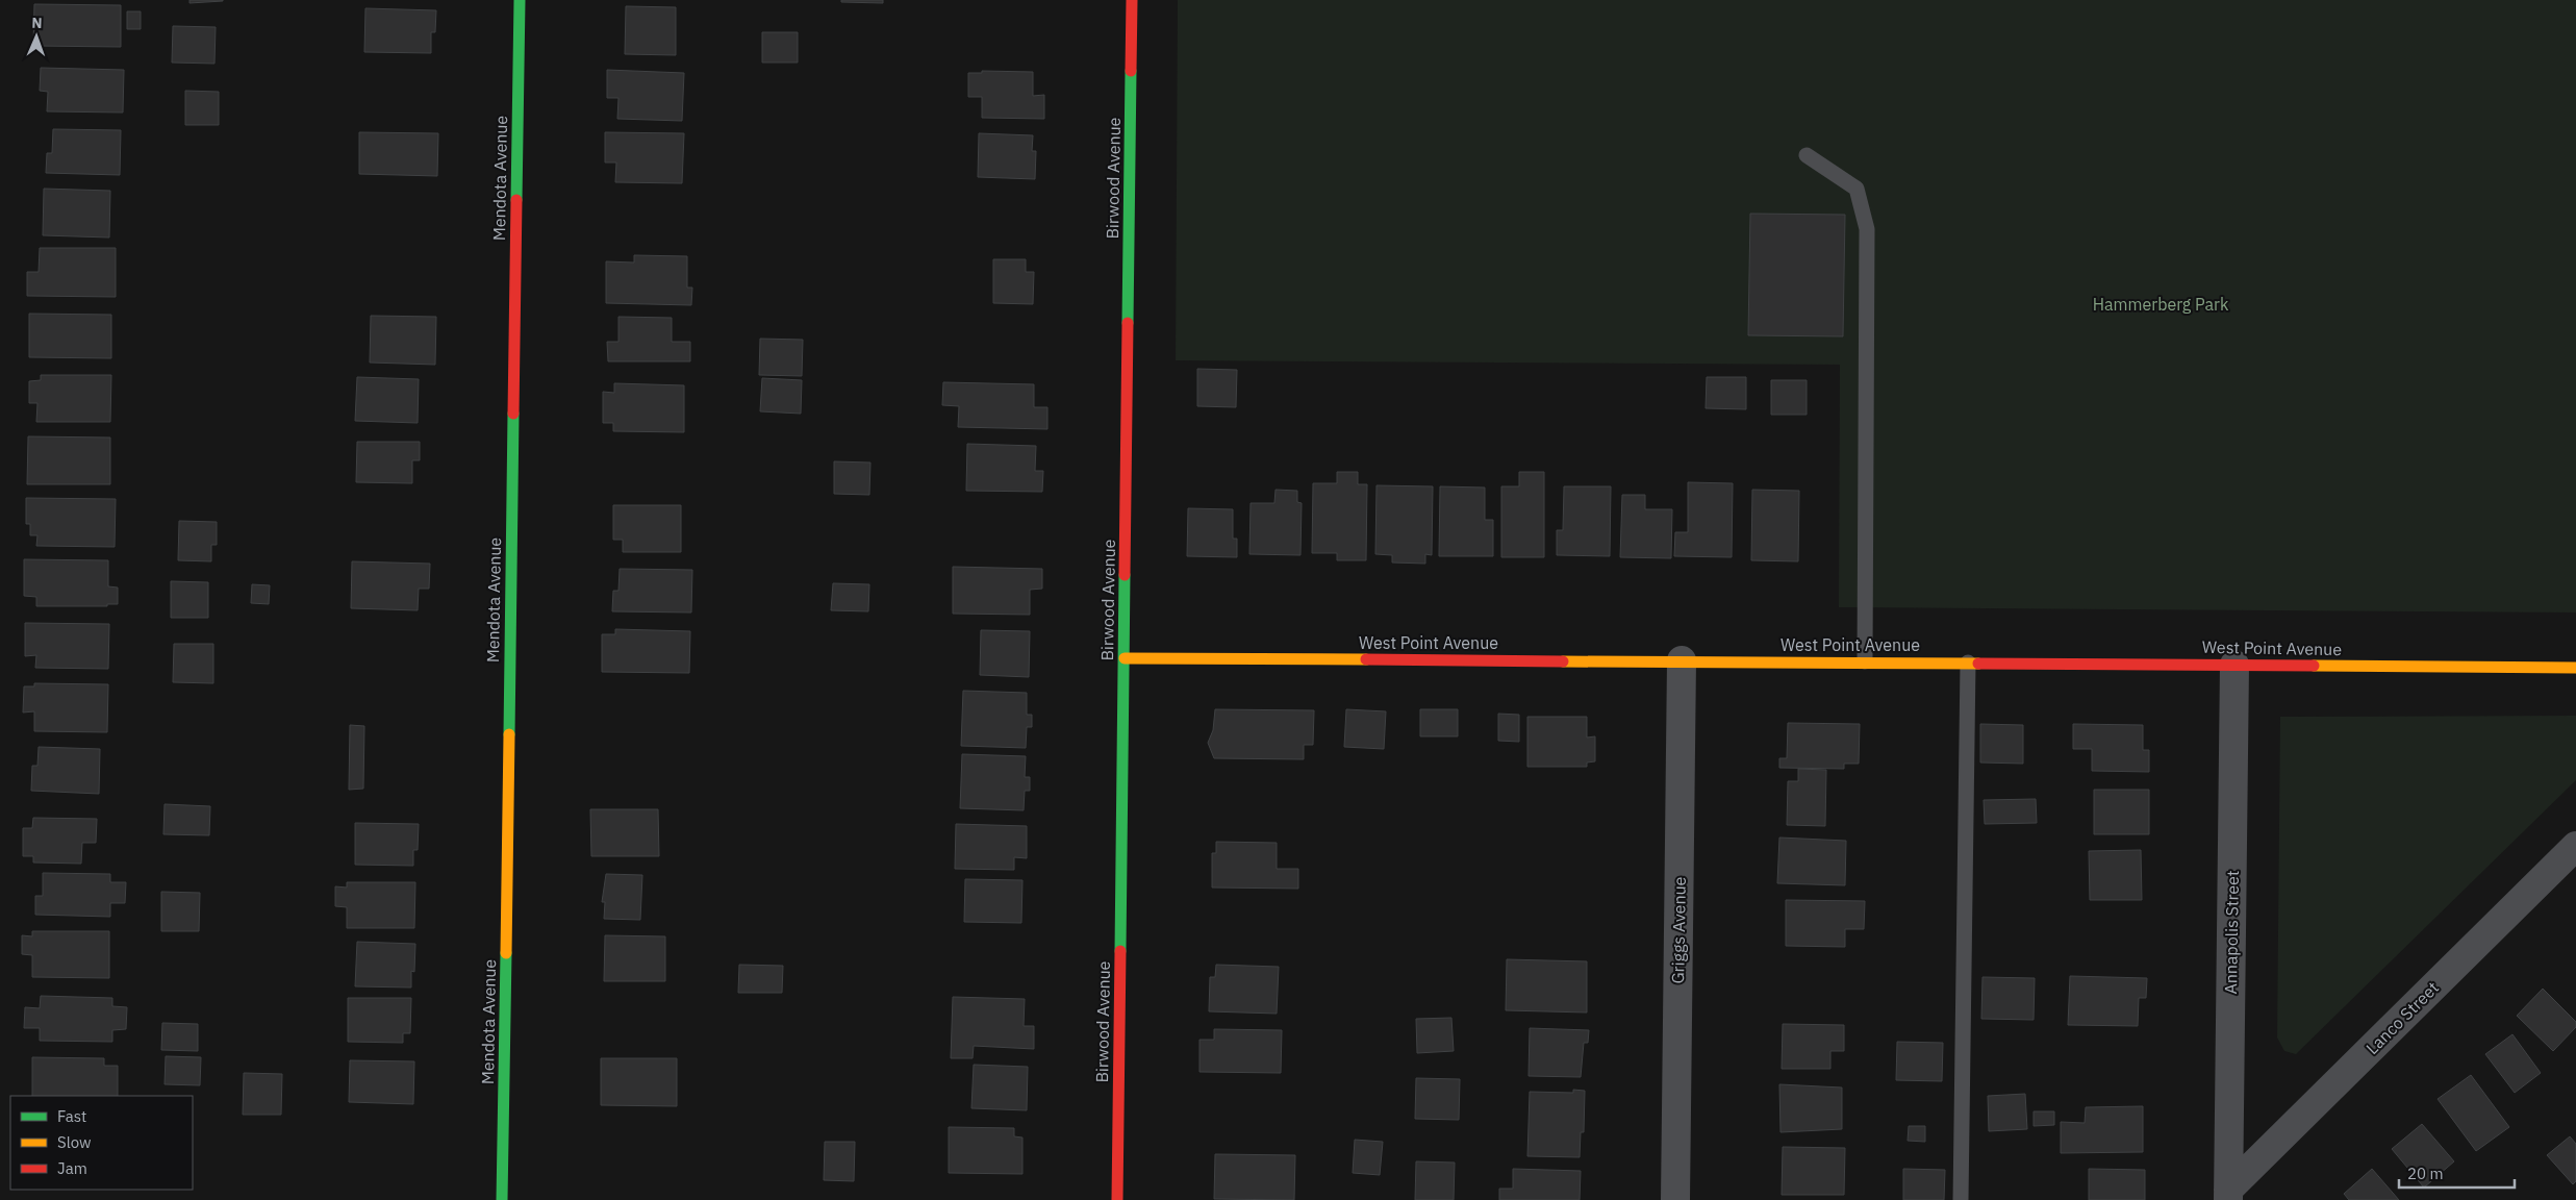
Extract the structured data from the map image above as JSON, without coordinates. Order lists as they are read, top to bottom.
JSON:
{
  "streets": {
    "street": [
      "Mendota Avenue",
      "Birwood Avenue",
      "West Point Avenue",
      "Griggs Avenue",
      "Annapolis Street",
      "Lanco Street"
    ]
  },
  "crossings": [
    ["Birwood Avenue", "West Point Avenue"],
    ["West Point Avenue", "Griggs Avenue"],
    ["West Point Avenue", "Annapolis Street"],
    ["Annapolis Street", "Lanco Street"]
  ],
  "parks": ["Hammerberg Park"],
  "legend": ["Fast", "Slow", "Jam"],
  "scale_bar": "20 m",
  "north": "top"
}
